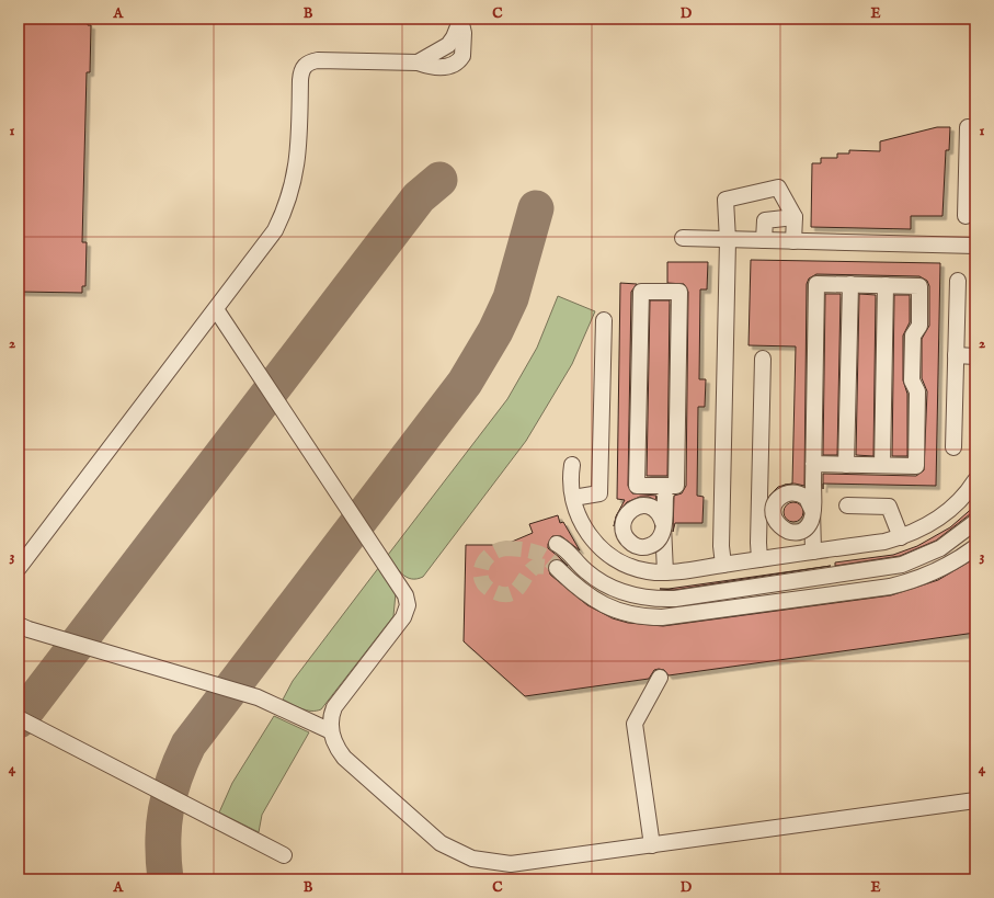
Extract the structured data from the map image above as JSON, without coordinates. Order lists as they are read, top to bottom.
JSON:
{
  "grid": {
    "columns": [
      "A",
      "B",
      "C",
      "D",
      "E"
    ],
    "rows": [
      "1",
      "2",
      "3",
      "4"
    ]
  }
}
